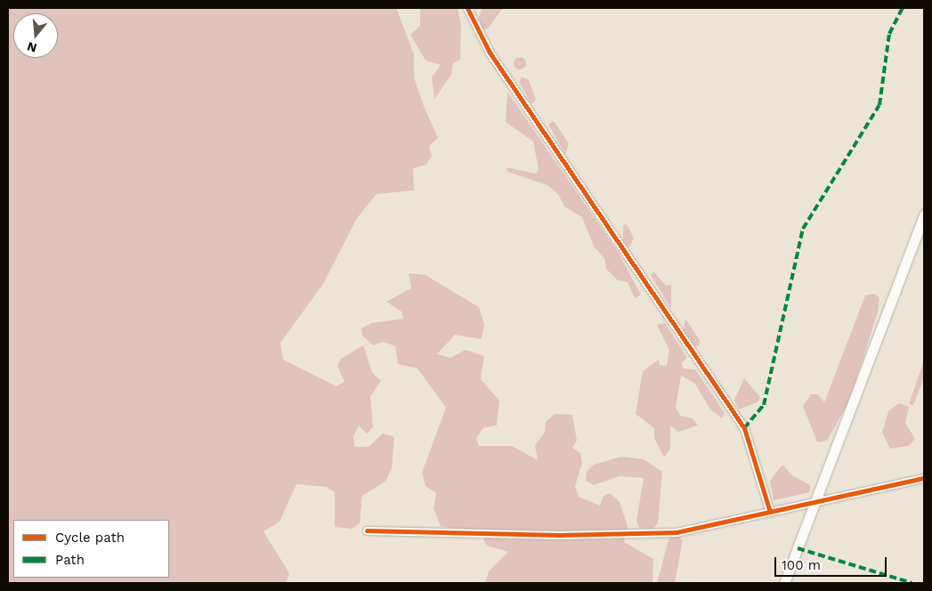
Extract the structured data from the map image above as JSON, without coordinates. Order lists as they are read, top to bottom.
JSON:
{
  "legend": ["Cycle path", "Path"],
  "scale_bar": "100 m",
  "north": "bottom"
}
